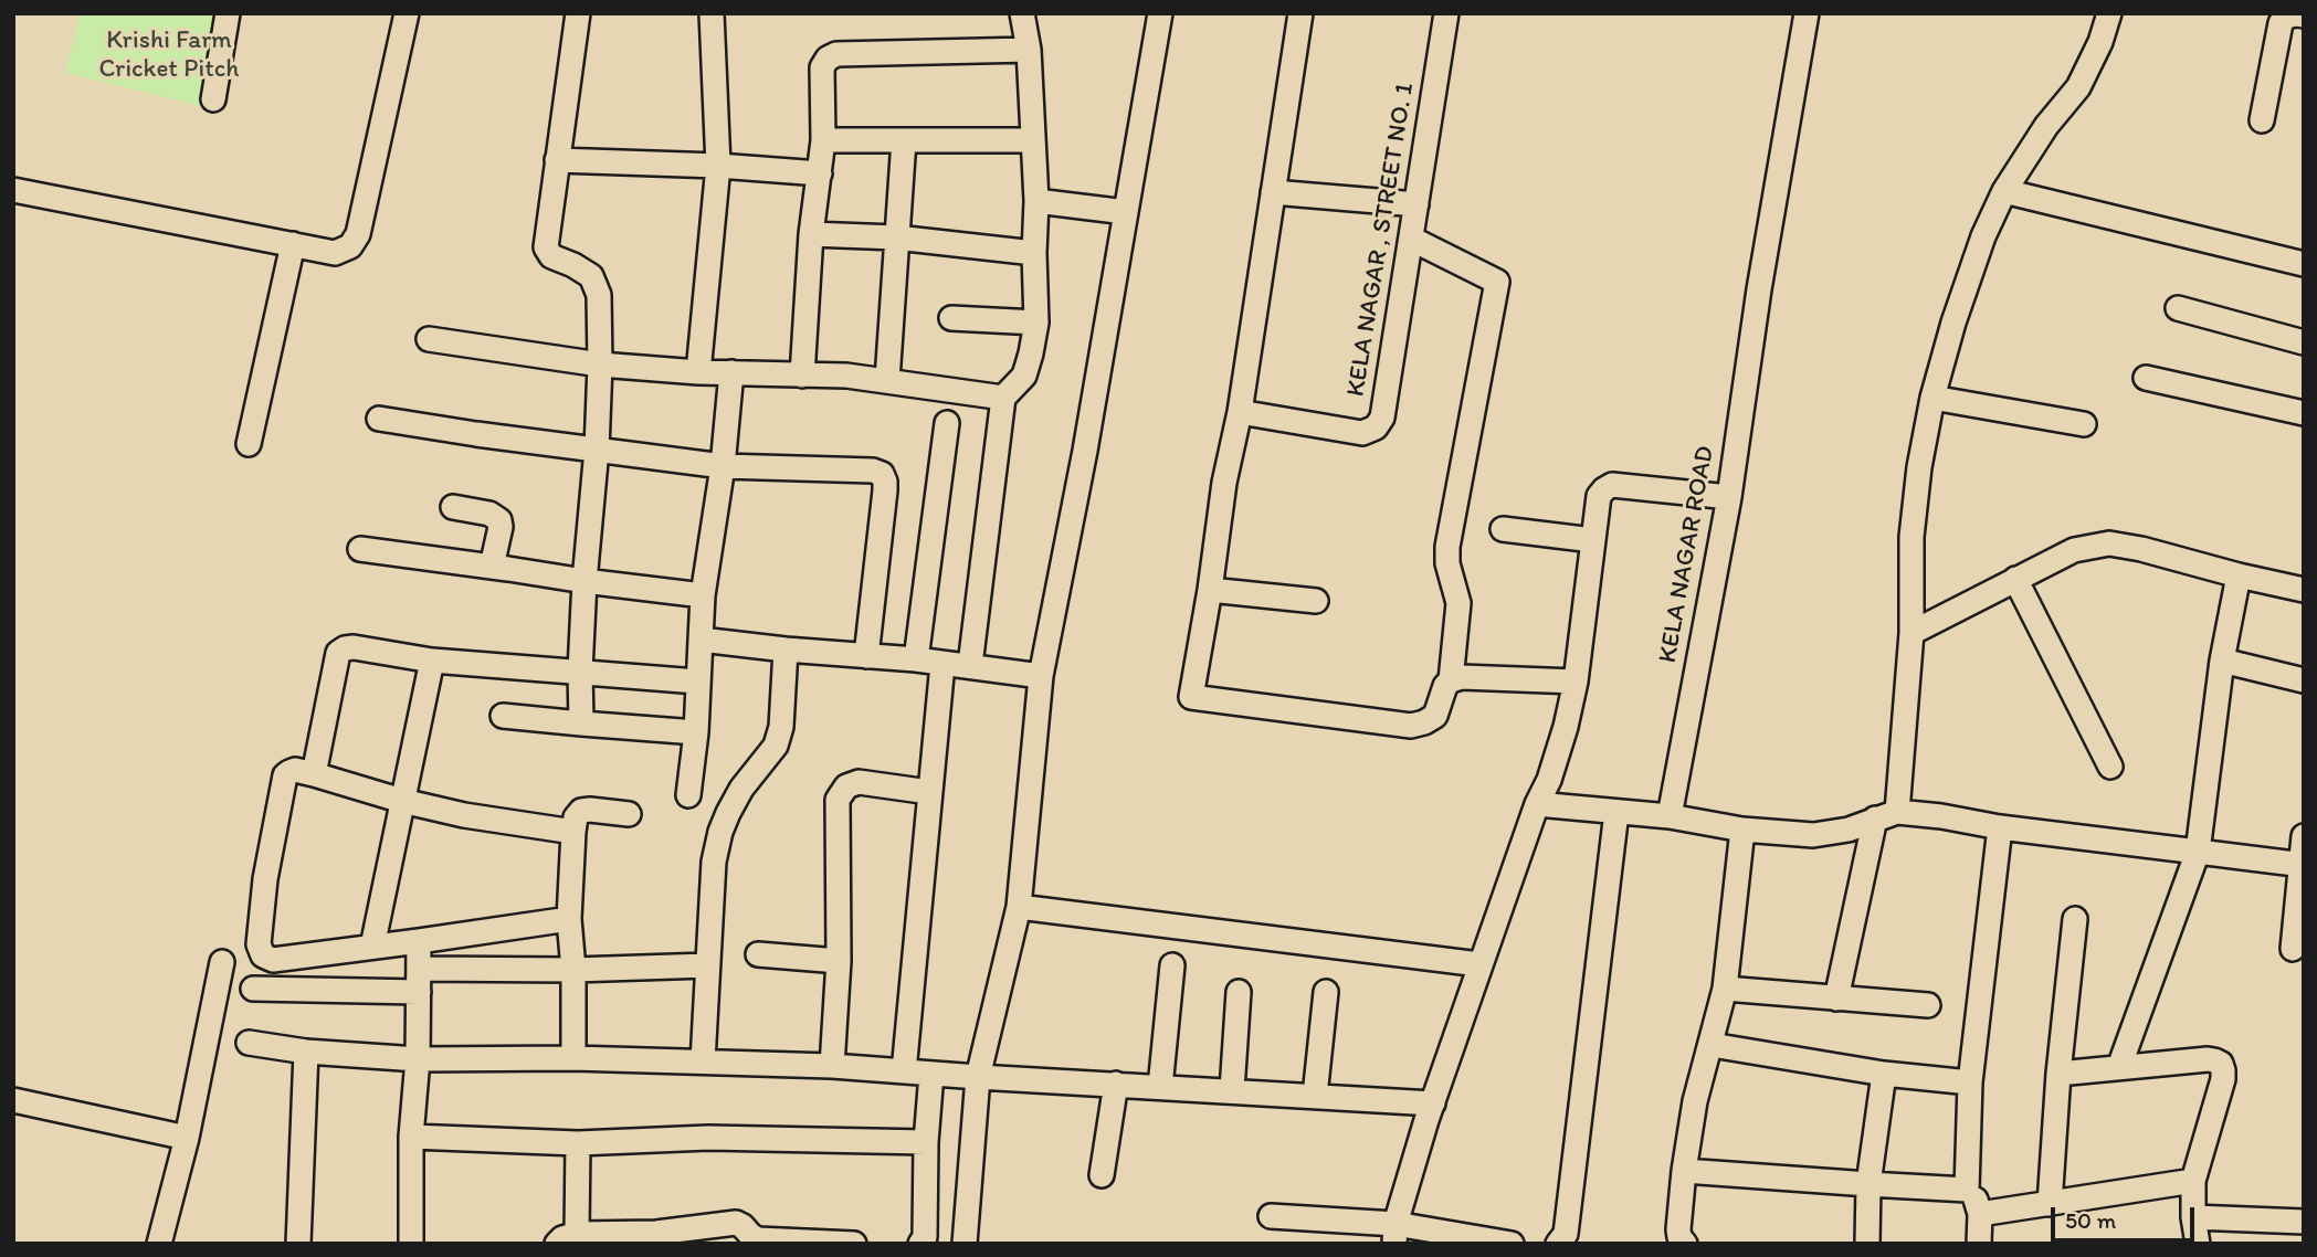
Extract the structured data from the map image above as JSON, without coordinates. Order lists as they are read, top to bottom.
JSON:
{
  "streets": {
    "street": ["KELA NAGAR , STREET NO. 1", "KELA NAGAR ROAD"]
  },
  "parks": ["Krishi Farm Cricket Pitch"],
  "scale_bar": "50 m"
}
